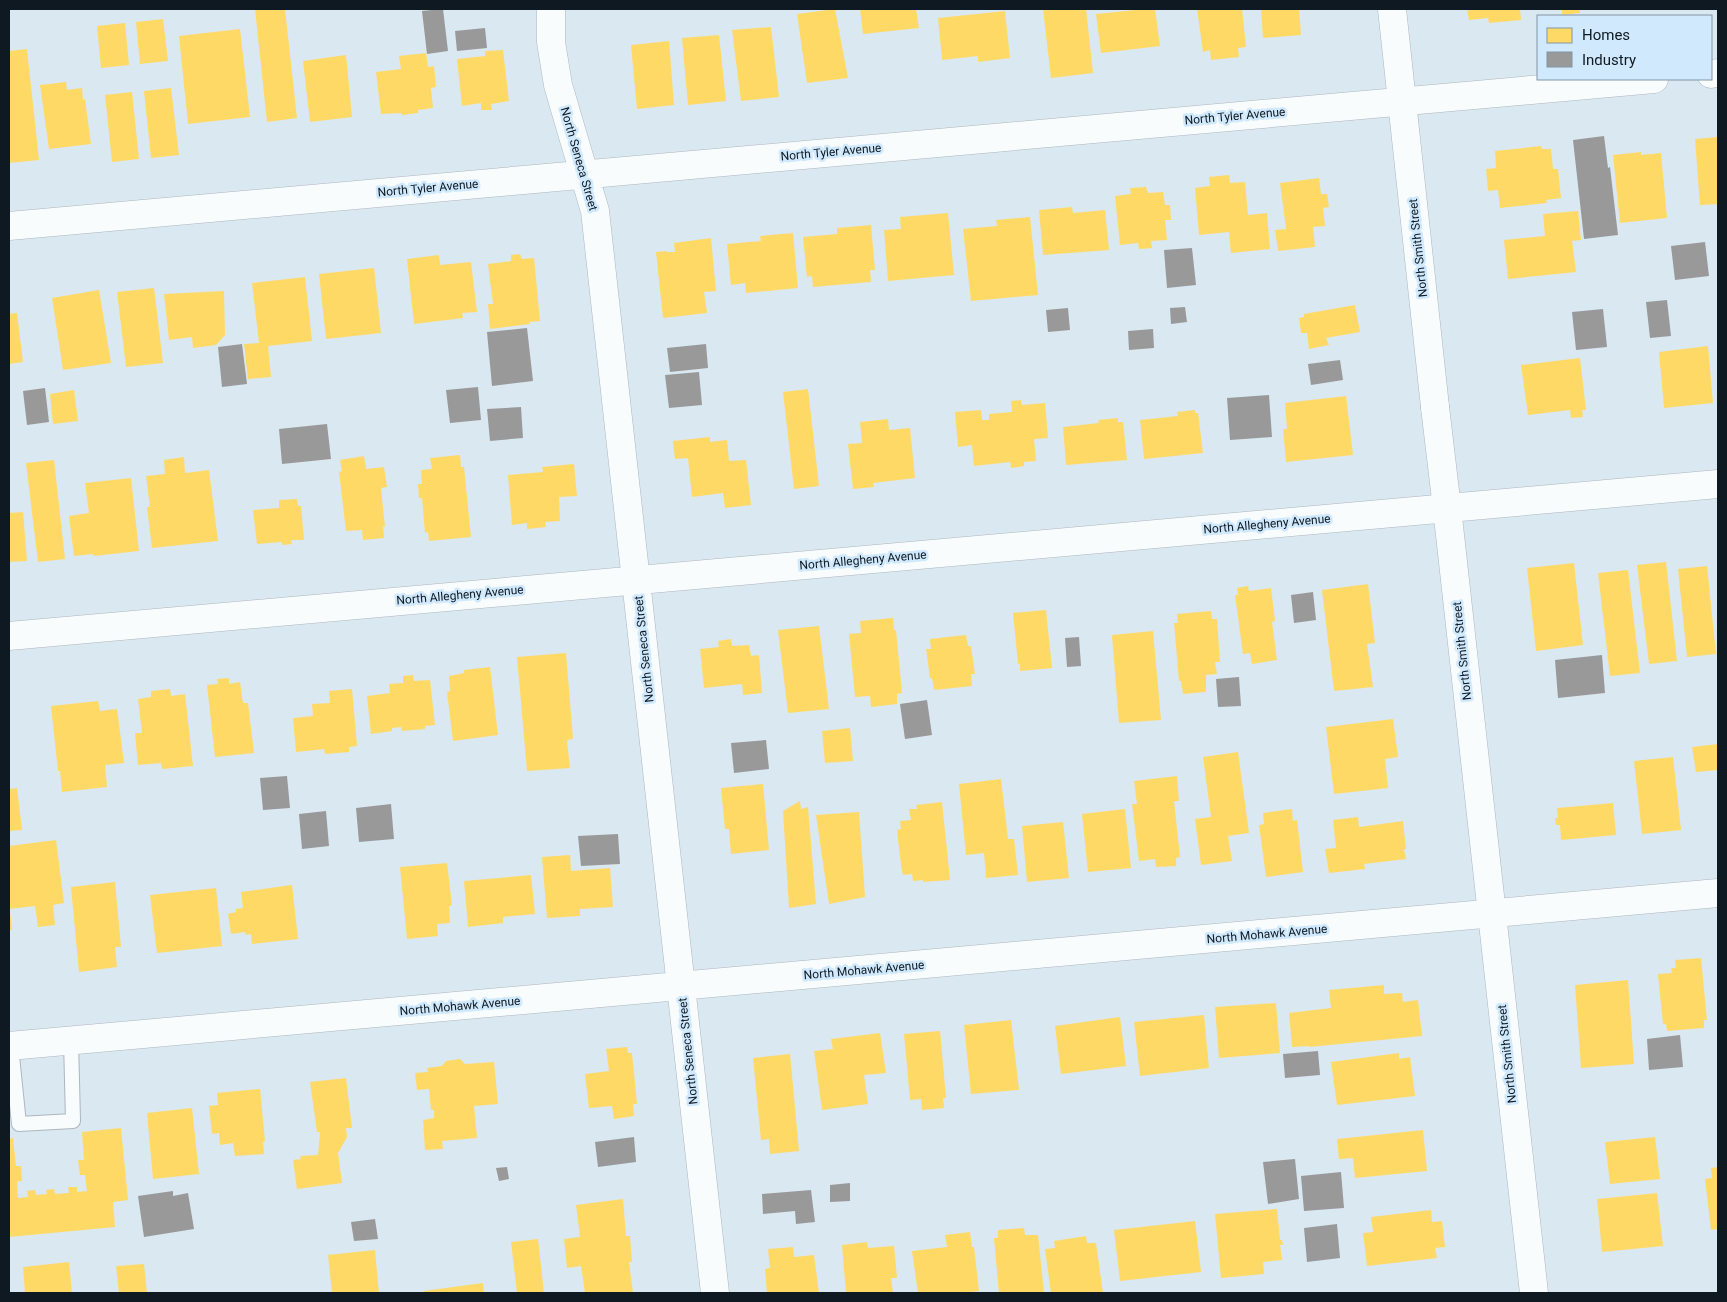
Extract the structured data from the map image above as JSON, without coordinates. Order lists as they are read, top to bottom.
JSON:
{
  "streets": {
    "street": [
      "North Tyler Avenue",
      "North Seneca Street",
      "North Smith Street",
      "North Allegheny Avenue",
      "North Mohawk Avenue"
    ]
  },
  "crossings": [
    ["North Tyler Avenue", "North Seneca Street"],
    ["North Tyler Avenue", "North Smith Street"],
    ["North Seneca Street", "North Allegheny Avenue"],
    ["North Seneca Street", "North Mohawk Avenue"],
    ["North Smith Street", "North Allegheny Avenue"],
    ["North Smith Street", "North Mohawk Avenue"]
  ],
  "legend": ["Homes", "Industry"]
}
